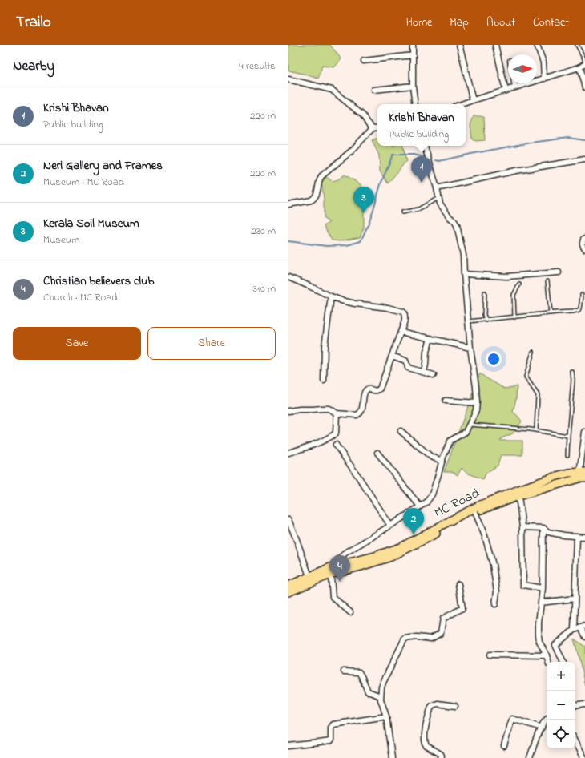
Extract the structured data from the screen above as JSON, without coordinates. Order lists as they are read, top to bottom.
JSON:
{
  "streets": {
    "main road": ["MC Road"]
  },
  "north": "right",
  "page": {
    "header": "Trailo",
    "nav": [
      "Home",
      "Map",
      "About",
      "Contact"
    ],
    "heading": ["Nearby", "4 results"],
    "list": [
      {
        "mark": "1",
        "name": "Krishi Bhavan",
        "note": "Public building",
        "value": "220 m"
      },
      {
        "mark": "2",
        "name": "Neri Gallery and Frames",
        "note": "Museum · MC Road",
        "value": "220 m"
      },
      {
        "mark": "3",
        "name": "Kerala Soil Museum",
        "note": "Museum",
        "value": "230 m"
      },
      {
        "mark": "4",
        "name": "Christian believers club",
        "note": "Church · MC Road",
        "value": "310 m"
      }
    ],
    "popup": ["Krishi Bhavan", "Public building"],
    "pins": [
      "1",
      "3",
      "2",
      "4"
    ],
    "buttons": ["Save", "Share"],
    "map_buttons": ["+", "−"]
  }
}
